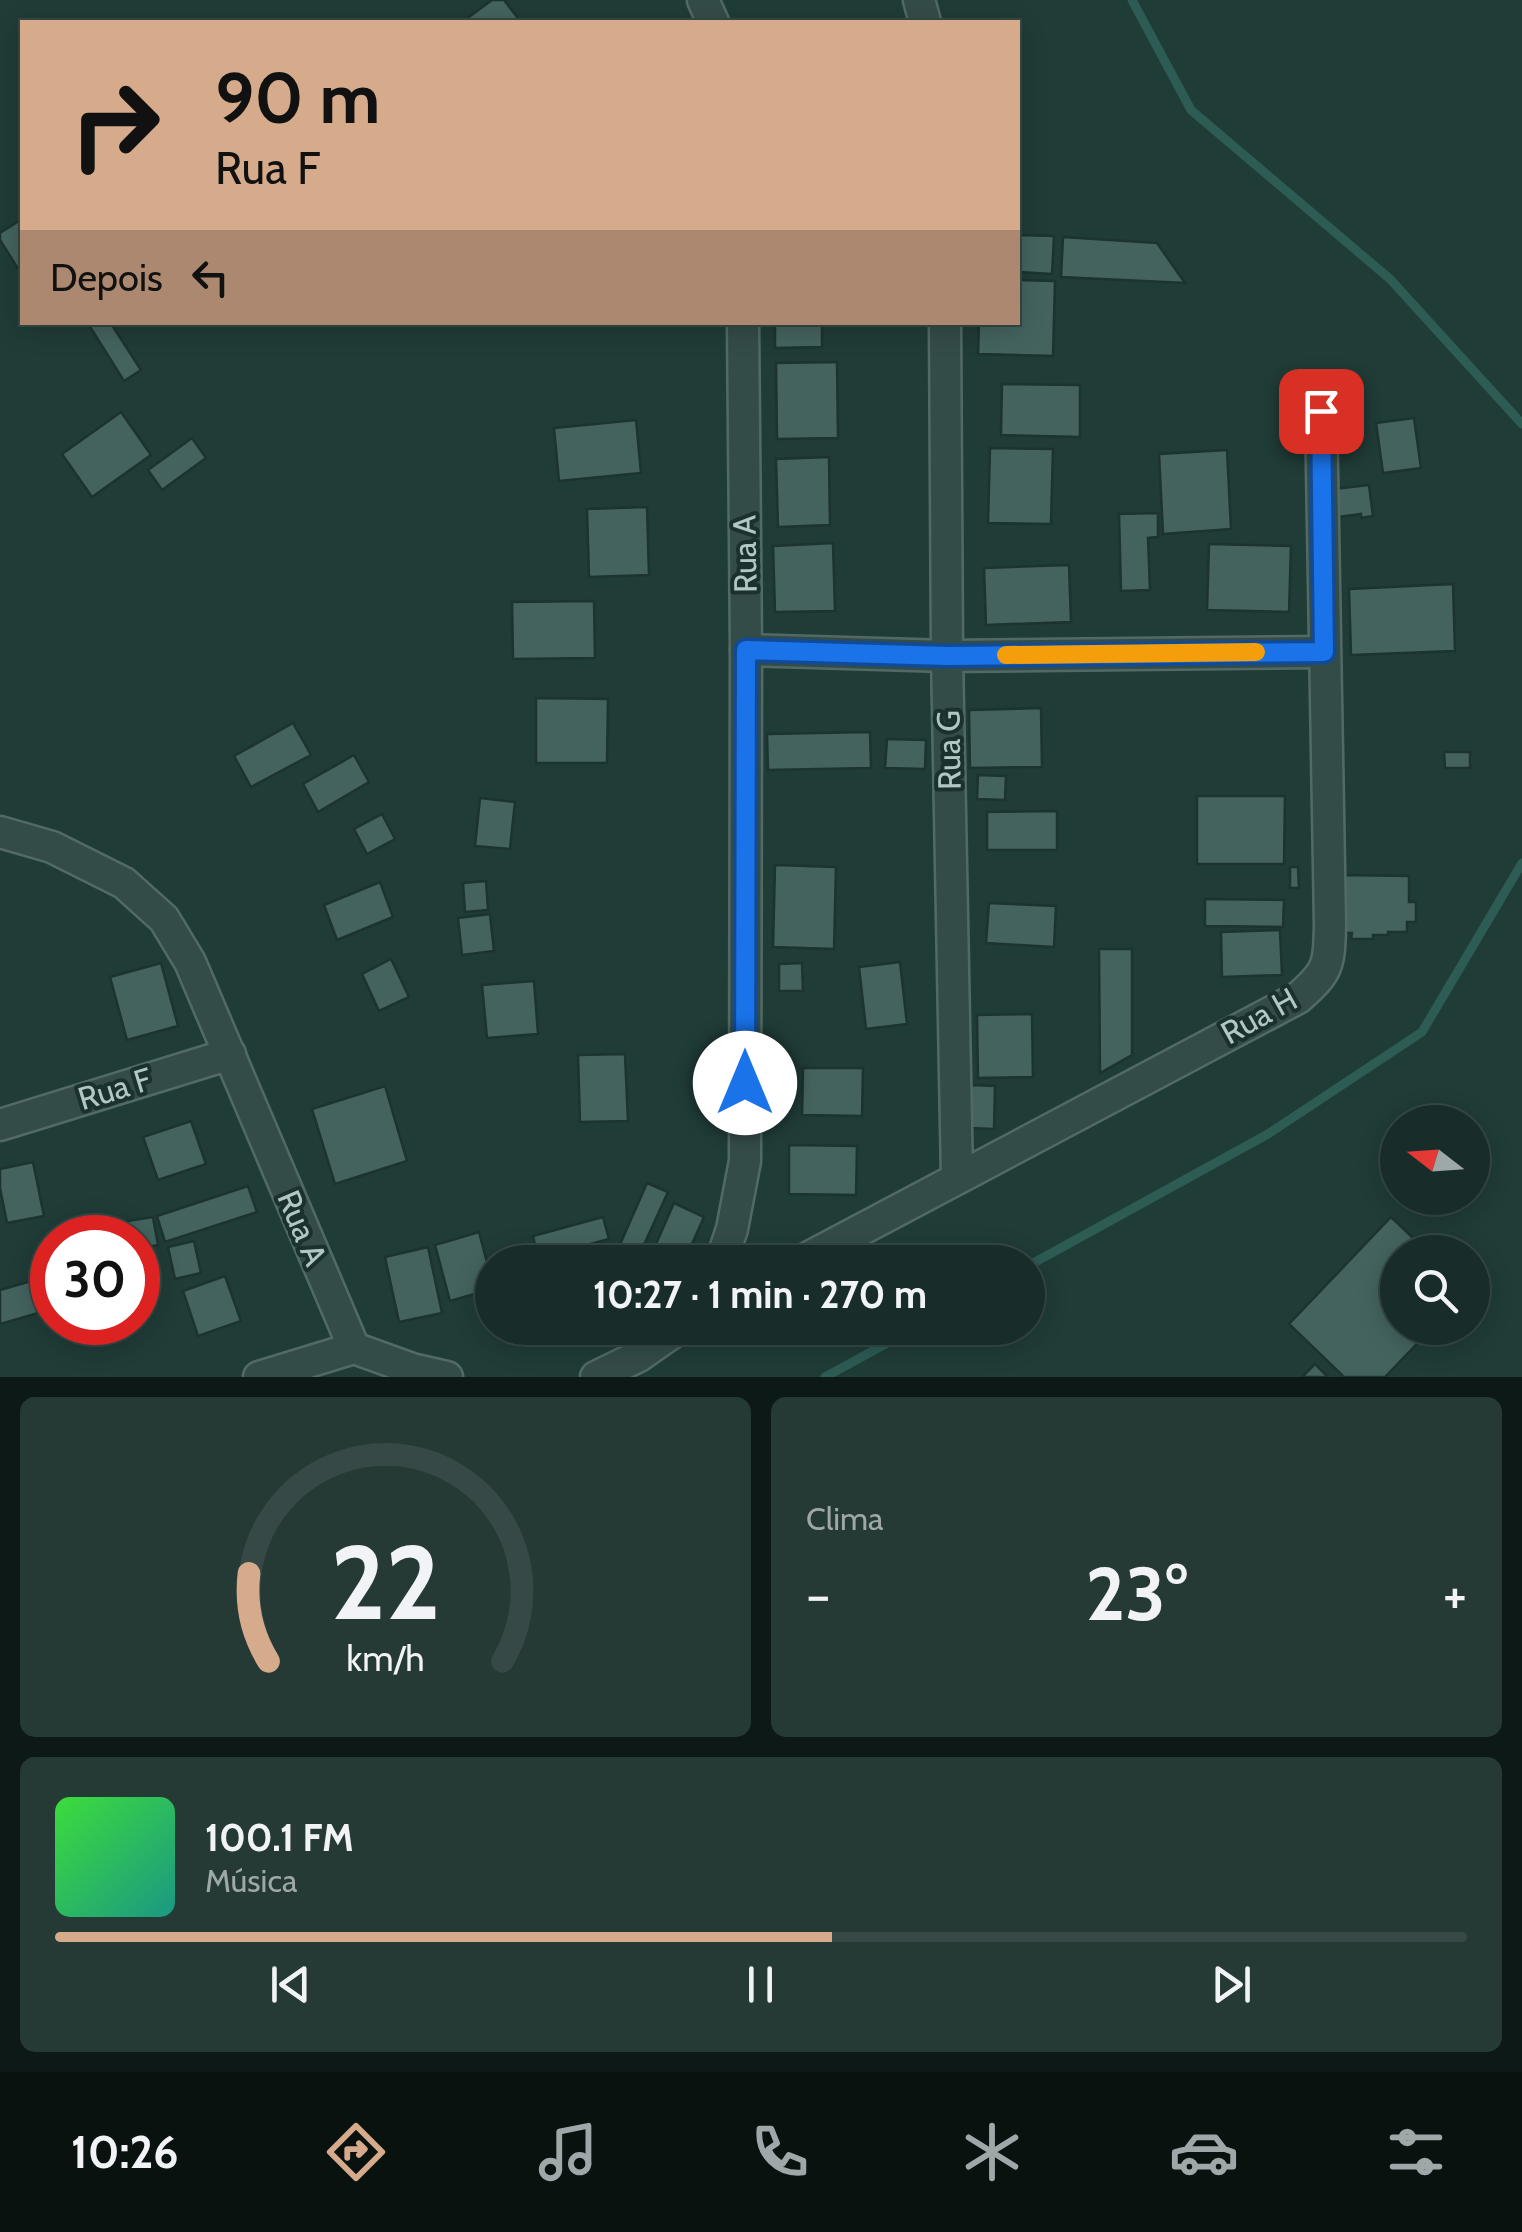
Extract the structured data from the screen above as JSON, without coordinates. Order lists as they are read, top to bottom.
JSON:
{
  "streets": {
    "street": [
      "Rua A",
      "Rua G",
      "Rua H",
      "Rua F"
    ]
  },
  "crossings": [
    ["Rua A", "Rua F"],
    ["Rua G", "Rua H"]
  ],
  "north": "left",
  "page": {
    "turn": ["90 m", "Rua F"],
    "then": "Depois",
    "limit": "30",
    "trip": "10:27 · 1 min · 270 m",
    "tile": "Clima",
    "heat": ["−", "23°", "+"],
    "song": ["100.1 FM", "Música"],
    "tabs": "10:26",
    "gauge": ["22", "km/h"]
  }
}
